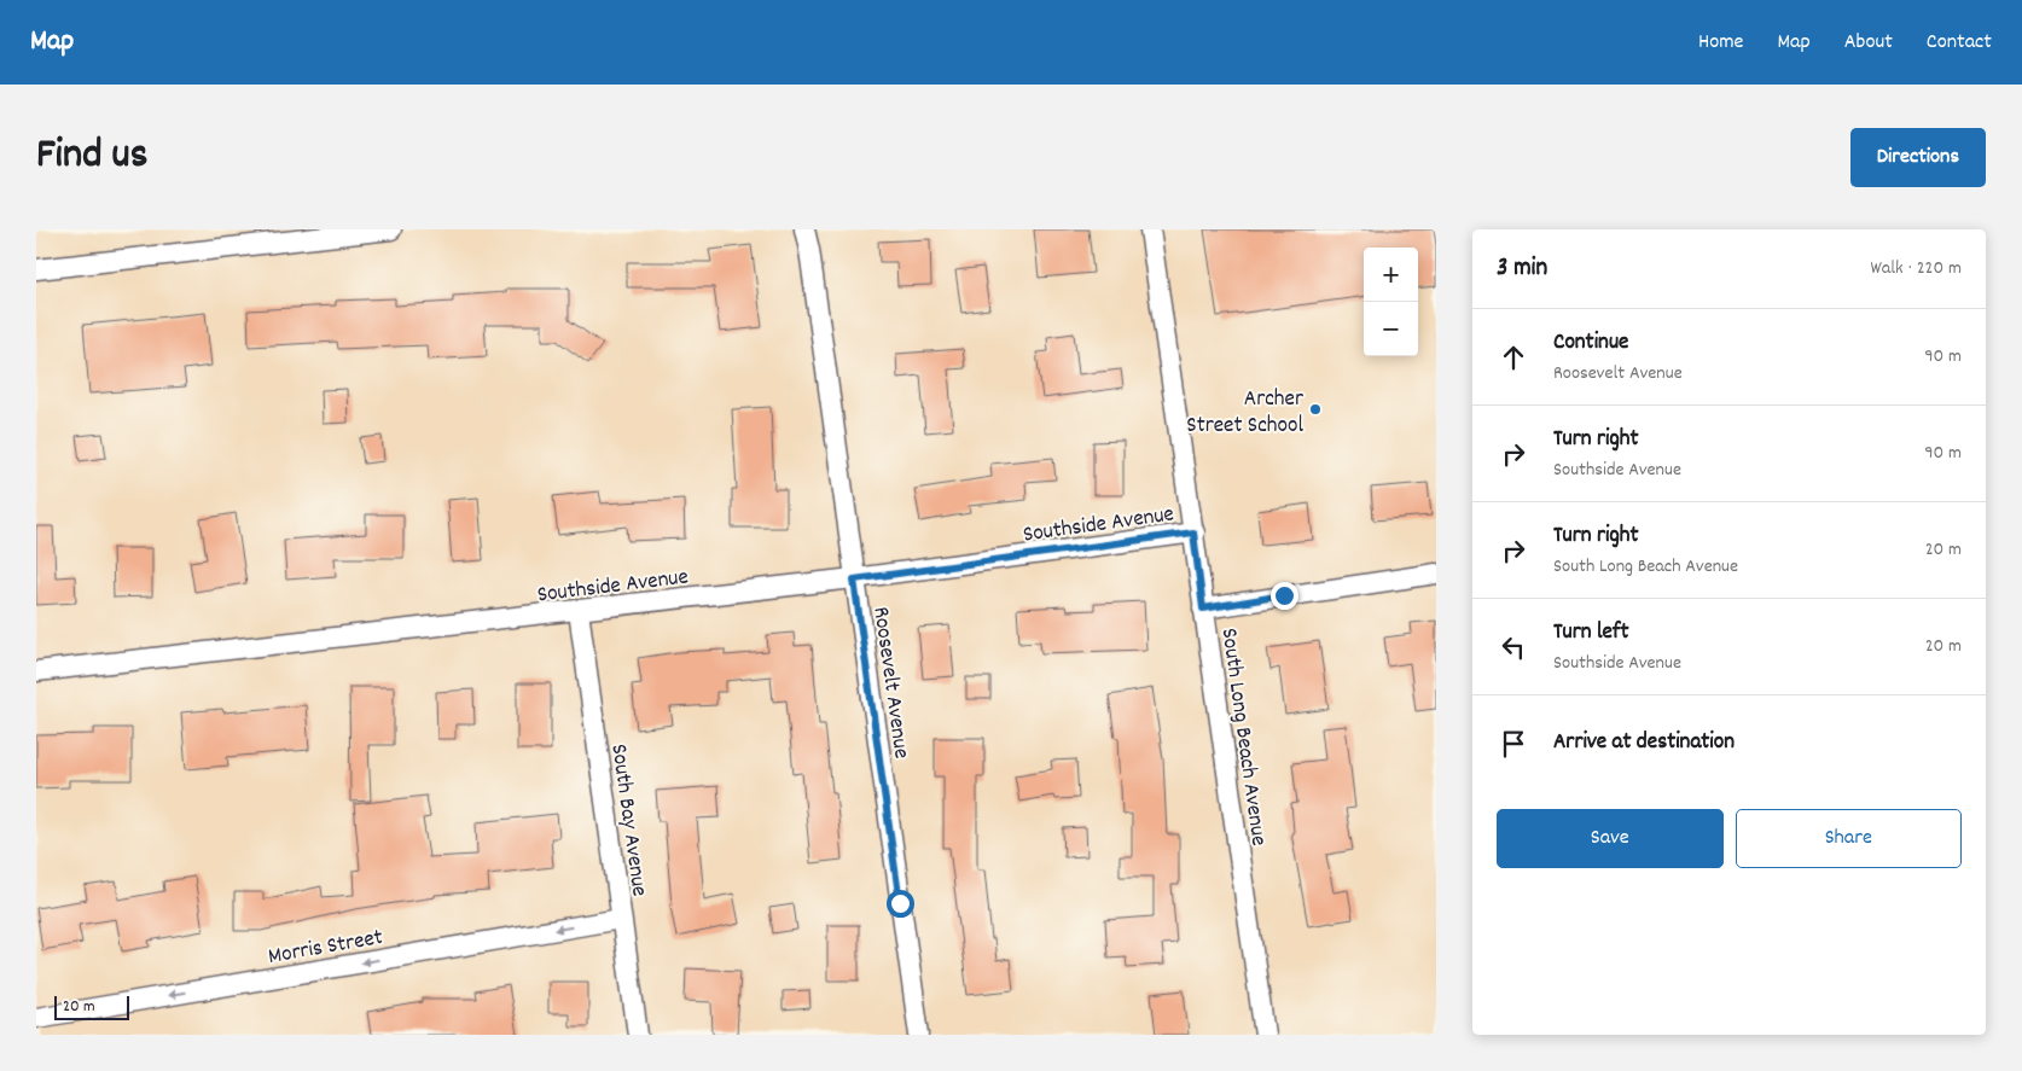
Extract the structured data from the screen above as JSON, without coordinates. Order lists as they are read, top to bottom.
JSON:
{
  "streets": {
    "street": [
      "Southside Avenue",
      "Roosevelt Avenue",
      "South Long Beach Avenue",
      "South Bay Avenue",
      "Morris Street"
    ]
  },
  "crossings": [
    ["Southside Avenue", "Roosevelt Avenue"],
    ["Southside Avenue", "South Long Beach Avenue"],
    ["Southside Avenue", "South Bay Avenue"],
    ["South Bay Avenue", "Morris Street"]
  ],
  "one_way": ["Morris Street"],
  "places": ["Archer Street School"],
  "scale_bar": "20 m",
  "page": {
    "header": "Map",
    "nav": [
      "Home",
      "Map",
      "About",
      "Contact"
    ],
    "title": "Find us",
    "buttons": [
      "Directions",
      ["Save", "Share"]
    ],
    "heading": ["3 min", "Walk · 220 m"],
    "map_buttons": ["+", "−"],
    "list": [
      ["Continue", "Roosevelt Avenue", "90 m"],
      ["Turn right", "Southside Avenue", "90 m"],
      ["Turn right", "South Long Beach Avenue", "20 m"],
      ["Turn left", "Southside Avenue", "20 m"],
      "Arrive at destination"
    ],
    "scale": "20 m"
  }
}
